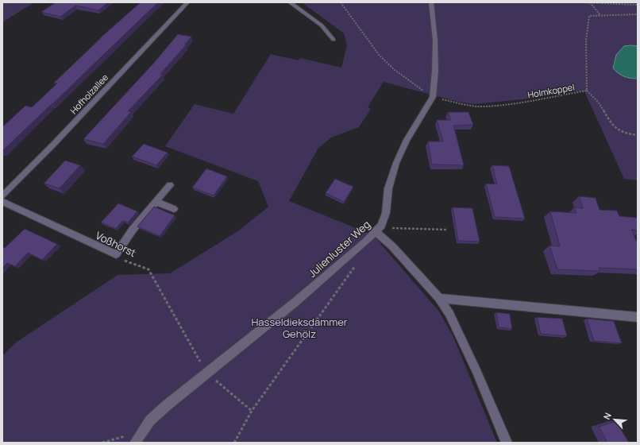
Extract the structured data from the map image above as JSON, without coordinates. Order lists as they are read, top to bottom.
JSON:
{
  "streets": {
    "street": ["Hofholzallee", "Voßhorst", "Julienluster Weg"],
    "path": ["Holmkoppel"]
  },
  "crossings": [
    ["Holmkoppel", "Julienluster Weg"],
    ["Voßhorst", "Julienluster Weg"]
  ],
  "parks": ["Hasseldieksdammer Gehölz"],
  "north": "top left"
}
